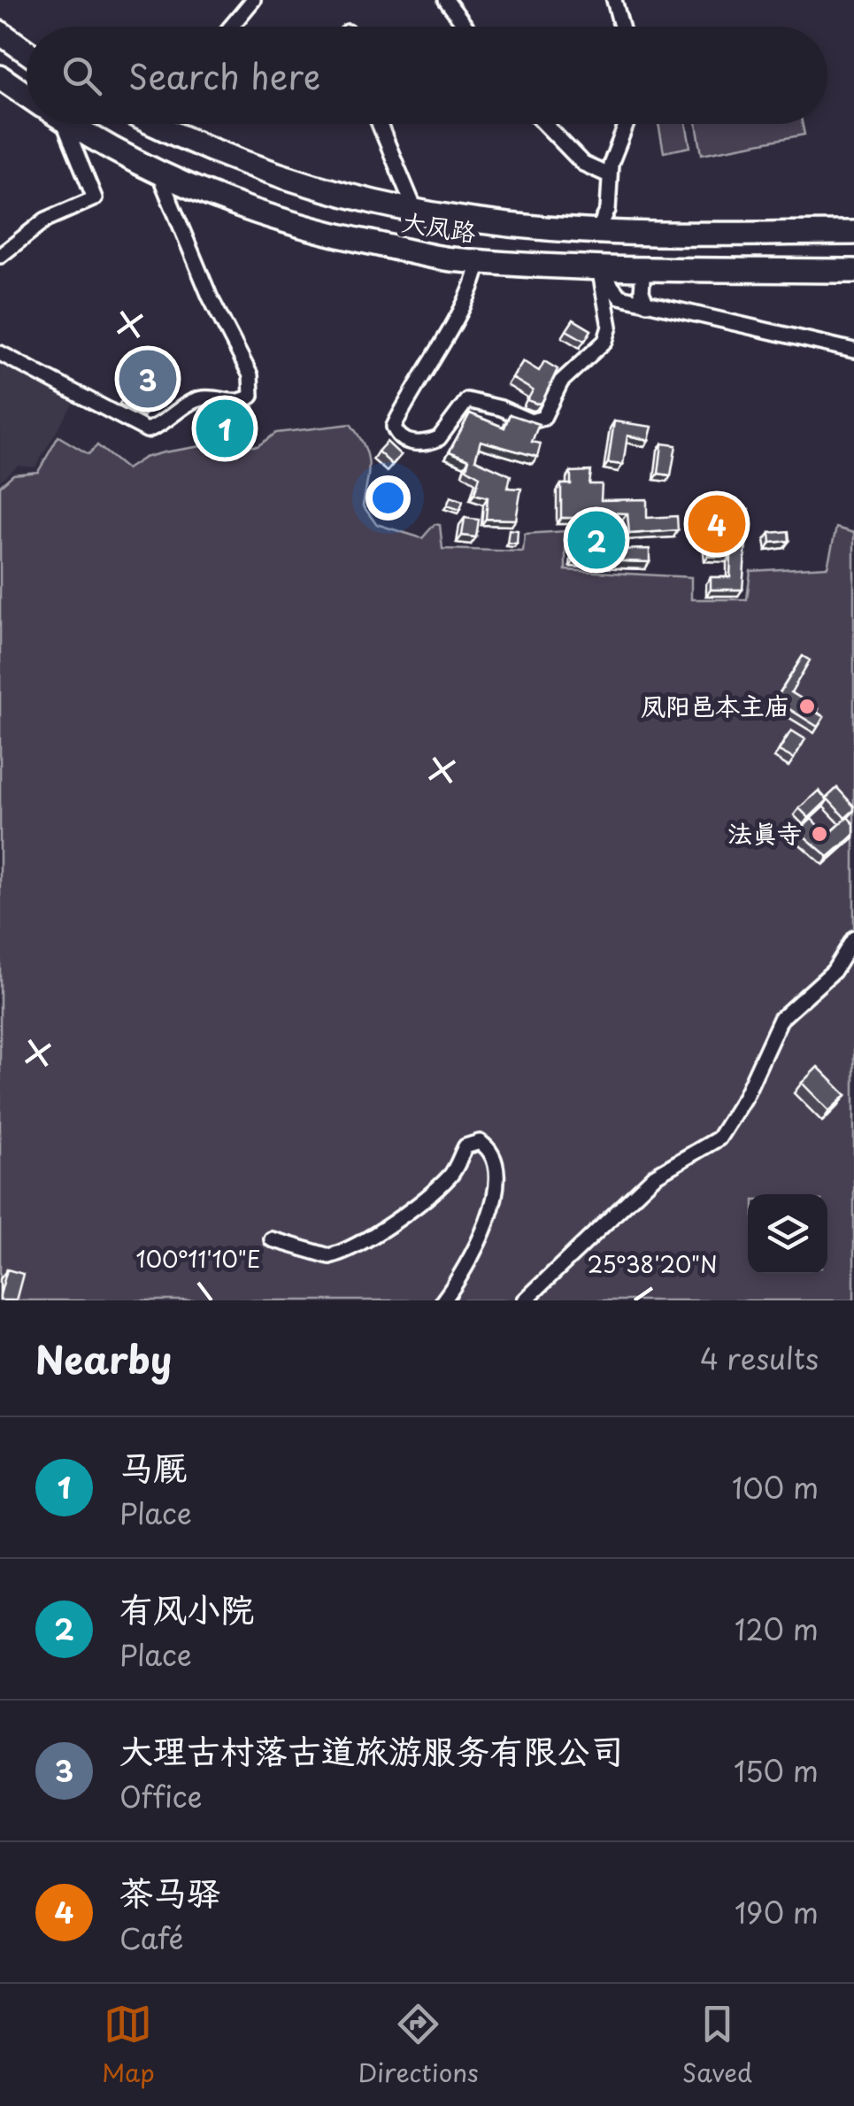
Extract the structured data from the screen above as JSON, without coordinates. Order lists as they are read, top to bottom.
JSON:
{
  "streets": {
    "highway": ["大凤路"]
  },
  "places": ["凤阳邑本主庙", "法真寺"],
  "page": {
    "search": "Search here",
    "pins": [
      "3",
      "1",
      "4",
      "2"
    ],
    "heading": ["Nearby", "4 results"],
    "list": [
      {
        "mark": "1",
        "name": "马厩",
        "note": "Place",
        "value": "100 m"
      },
      {
        "mark": "2",
        "name": "有风小院",
        "note": "Place",
        "value": "120 m"
      },
      {
        "mark": "3",
        "name": "大理古村落古道旅游服务有限公司",
        "note": "Office",
        "value": "150 m"
      },
      {
        "mark": "4",
        "name": "茶马驿",
        "note": "Café",
        "value": "190 m"
      }
    ],
    "nav": ["Map", "Directions", "Saved"]
  },
  "coordinates": ["100°11'10\"E", "25°38'20\"N"]
}
